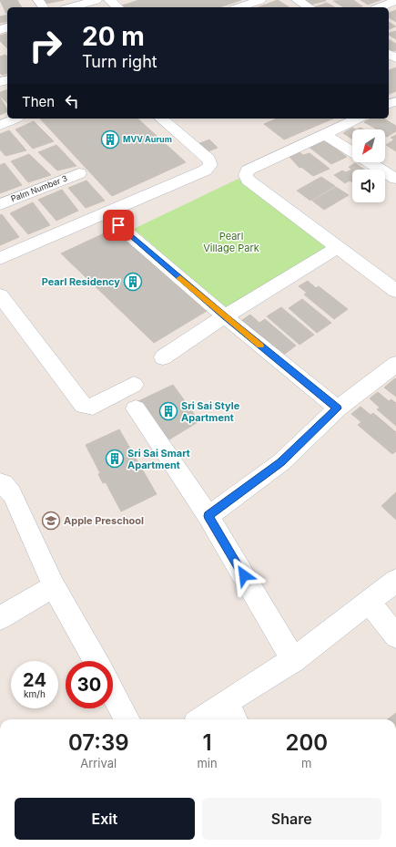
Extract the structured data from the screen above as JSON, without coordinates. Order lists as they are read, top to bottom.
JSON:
{
  "streets": {
    "street": ["Palm Number 3"]
  },
  "parks": ["Pearl Village Park"],
  "places": {
    "building": [
      "MVV Aurum",
      "Pearl Residency",
      "Sri Sai Style Apartment",
      "Sri Sai Smart Apartment"
    ],
    "school or university": ["Apple Preschool"]
  },
  "north": "bottom left",
  "page": {
    "turn": ["20 m", "Turn right"],
    "then": "Then",
    "speed": "24 km/h",
    "limit": "30",
    "eta": [
      "07:39",
      "Arrival",
      "1",
      "min",
      "200",
      "m"
    ],
    "buttons": ["Exit", "Share"]
  }
}
